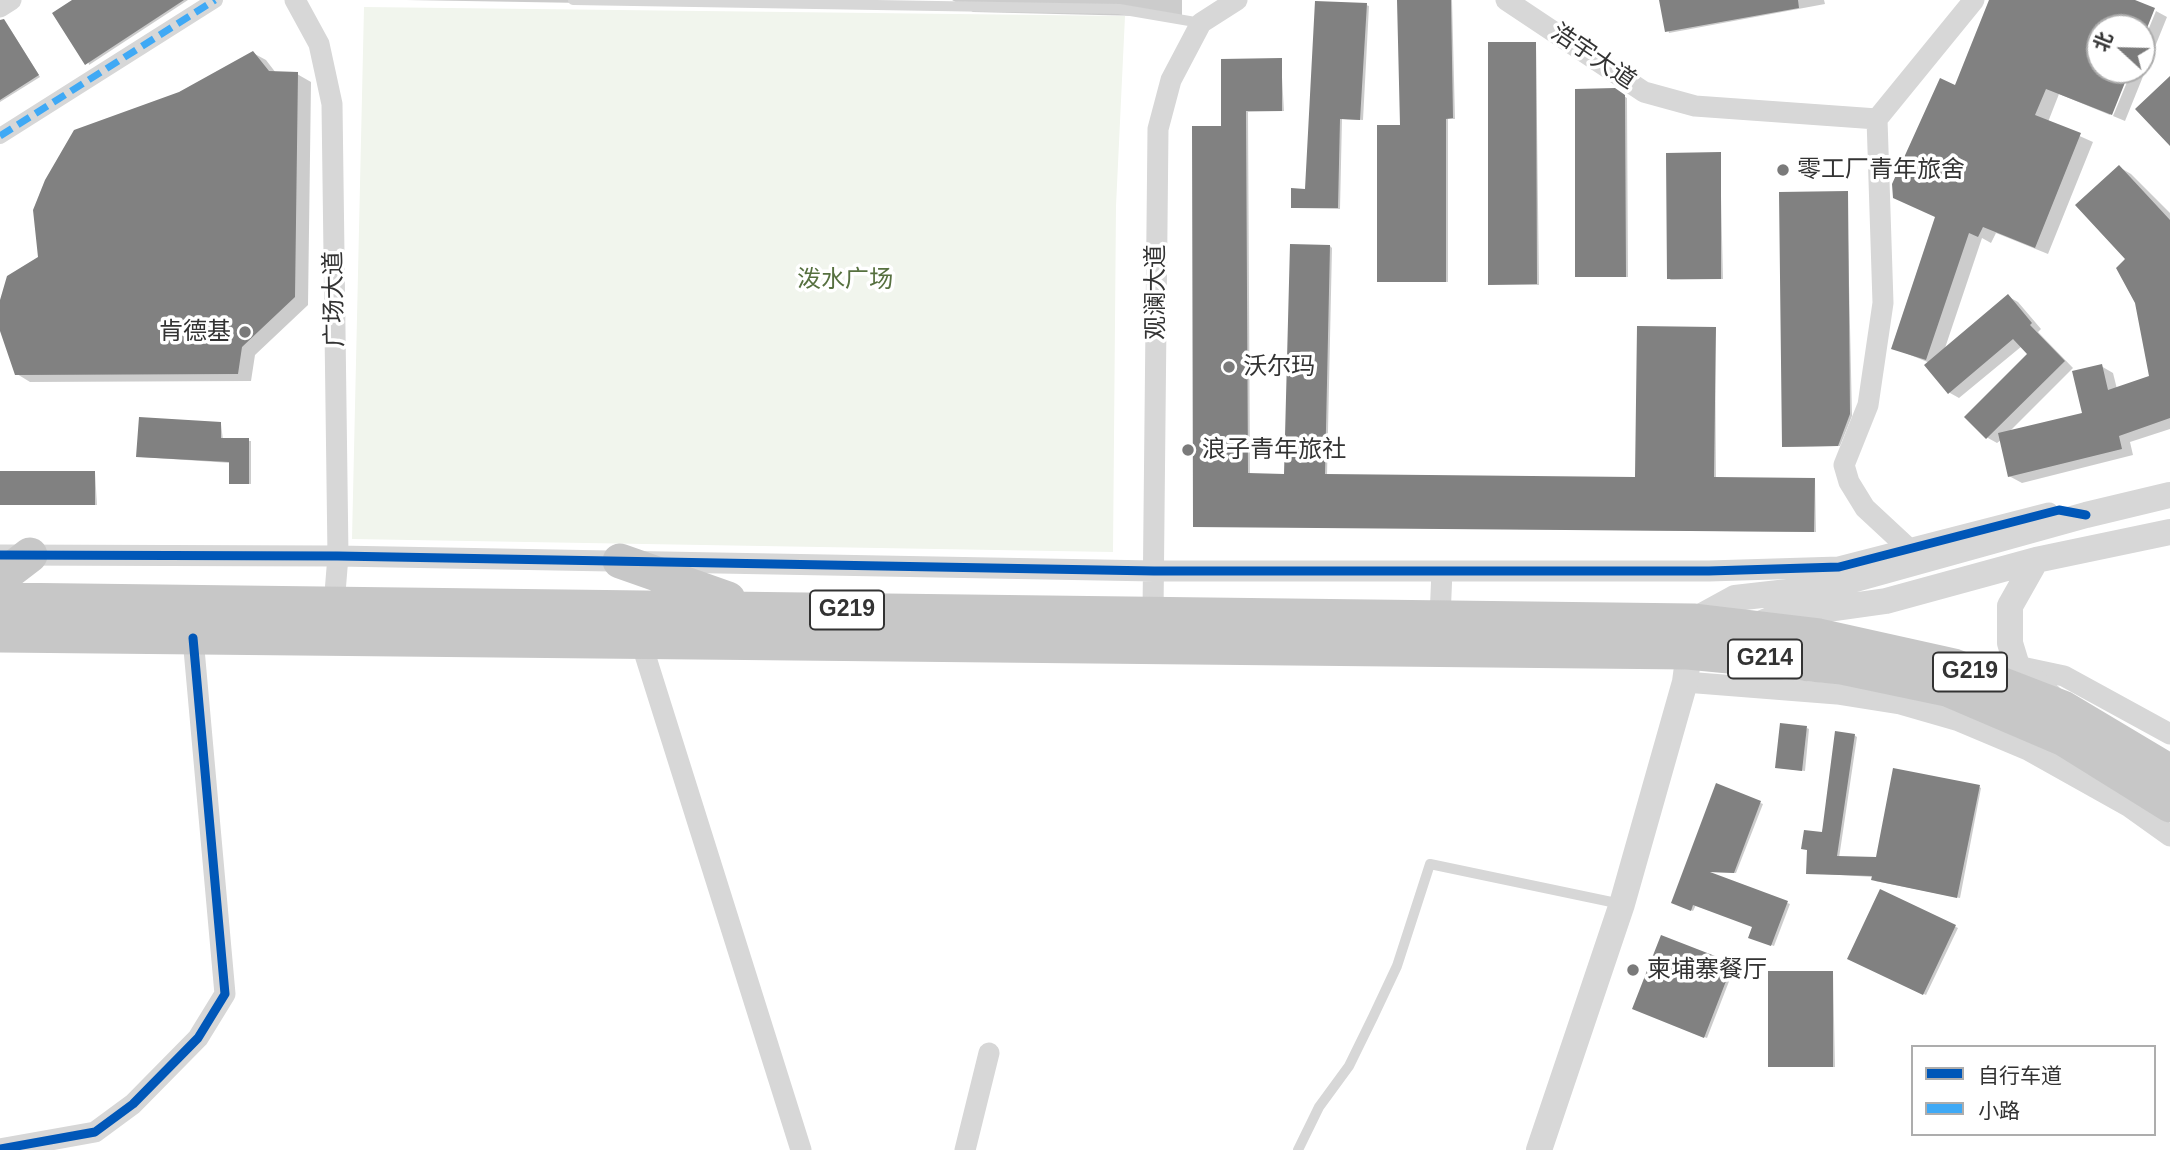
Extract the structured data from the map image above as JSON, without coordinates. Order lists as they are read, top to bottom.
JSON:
{
  "streets": {
    "highway": ["G219", "G214"],
    "street": ["浩宇大道", "观澜大道", "广场大道"]
  },
  "crossings": [
    ["观澜大道", "G219"],
    ["广场大道", "G219"],
    ["G219", "G214"]
  ],
  "parks": ["泼水广场"],
  "places": [
    "零工厂青年旅舍",
    "肯德基",
    "沃尔玛",
    "浪子青年旅社",
    "柬埔寨餐厅"
  ],
  "legend": ["自行车道", "小路"],
  "north": "left"
}
